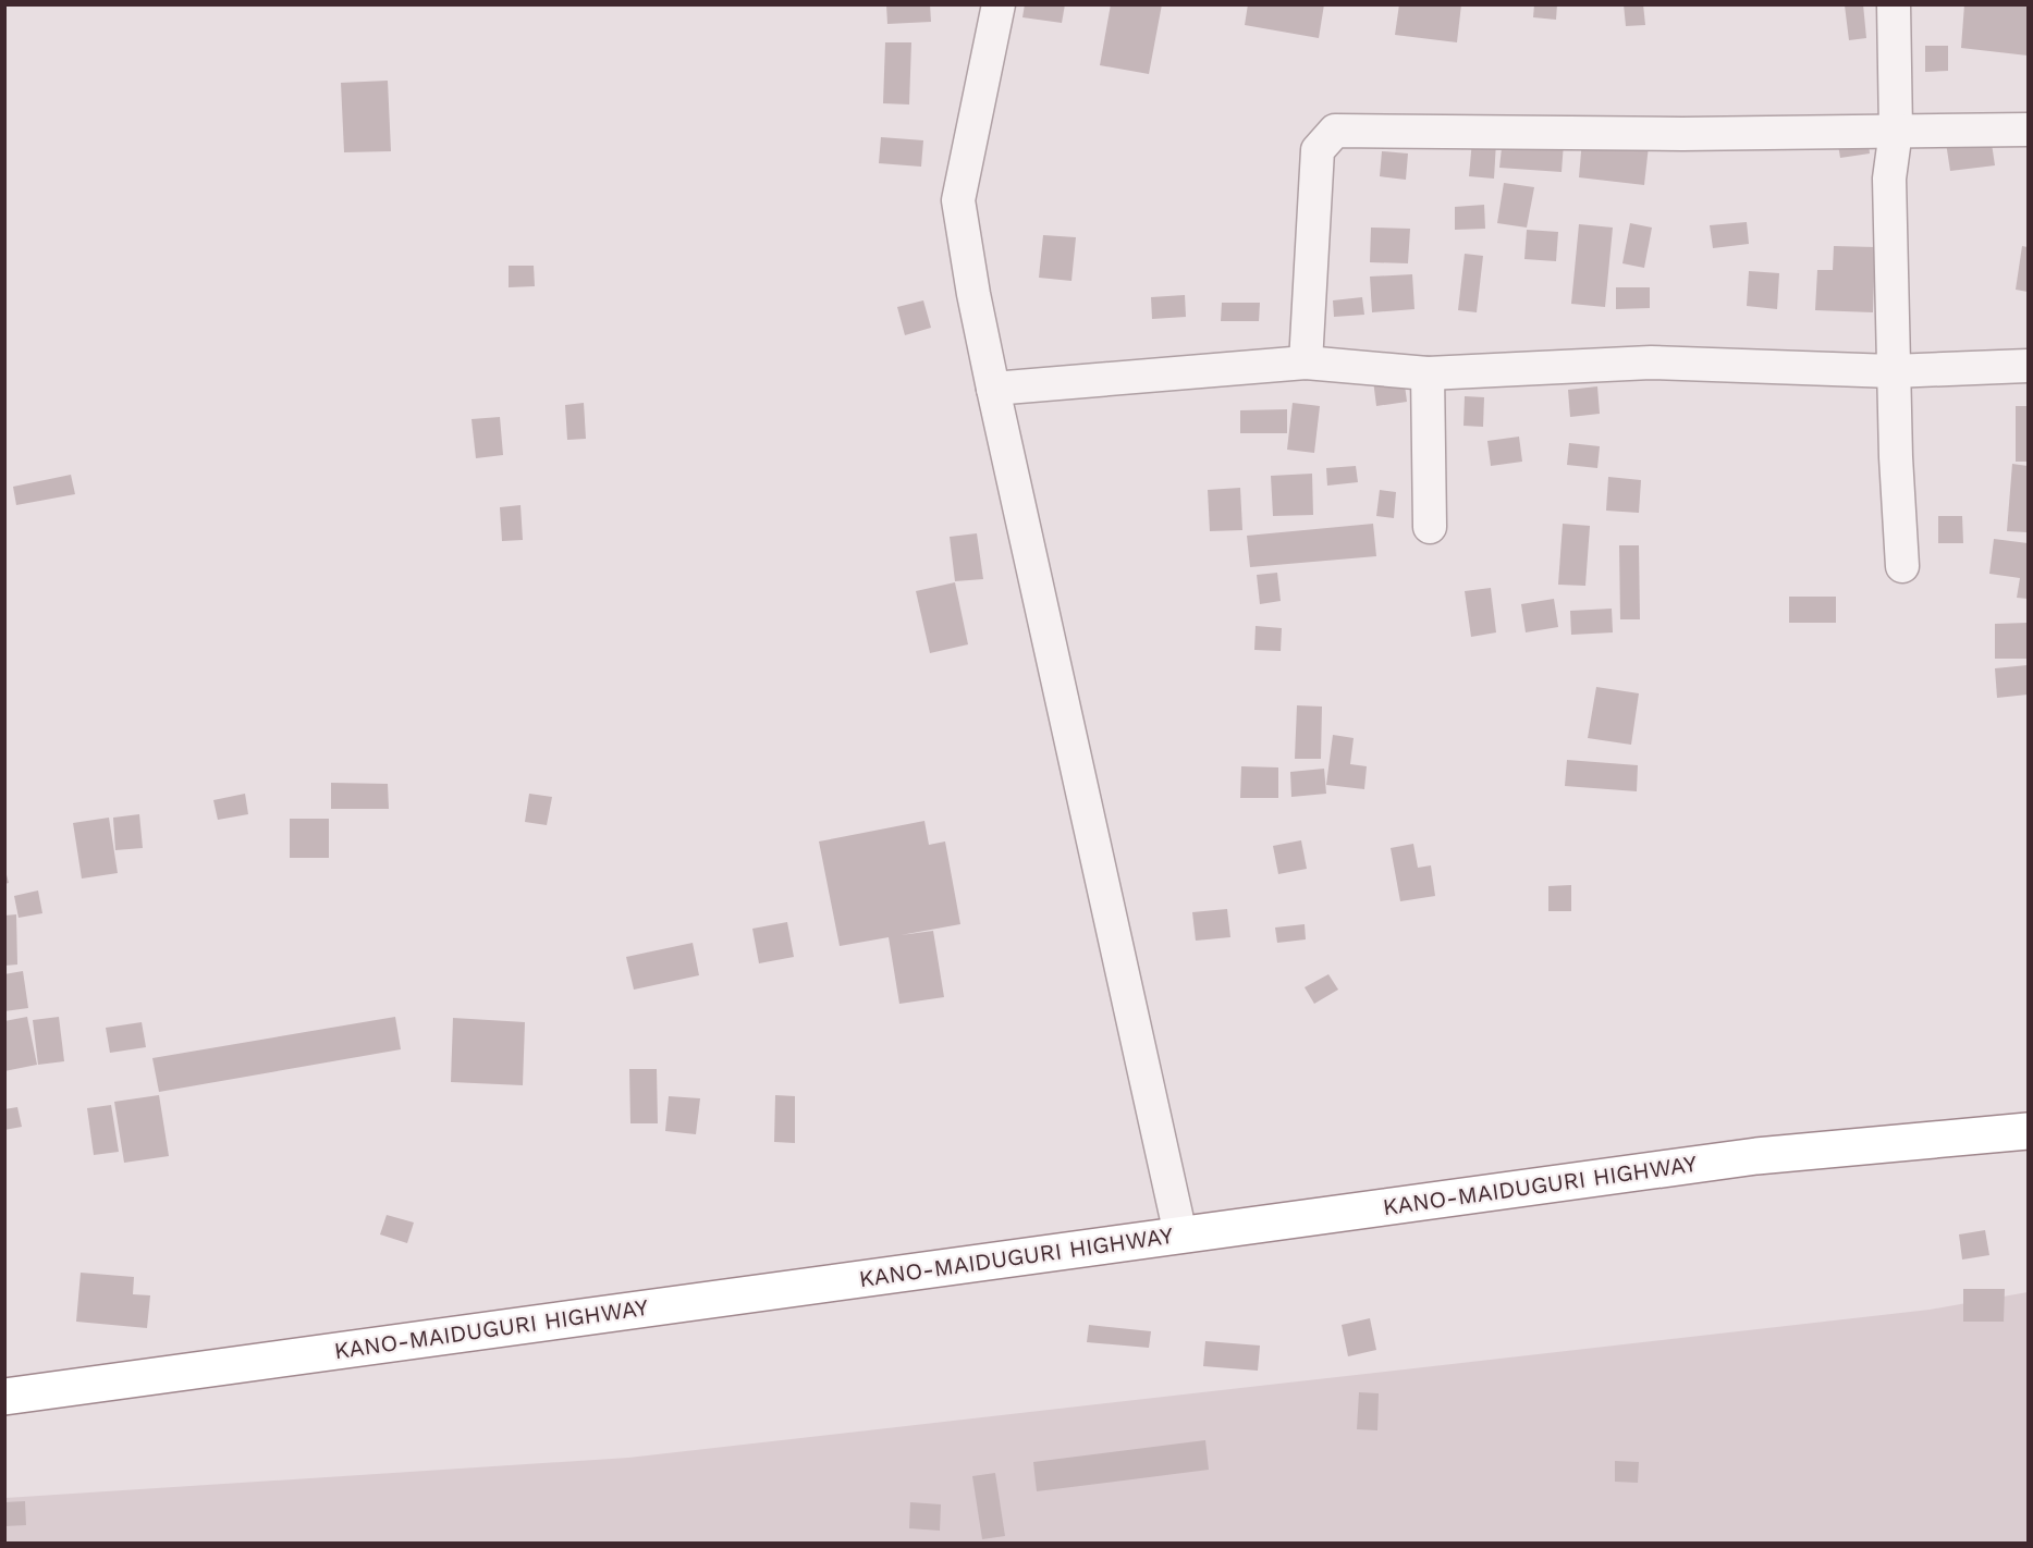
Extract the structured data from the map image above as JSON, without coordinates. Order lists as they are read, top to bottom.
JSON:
{
  "streets": {
    "highway": ["KANO-MAIDUGURI HIGHWAY"]
  }
}
